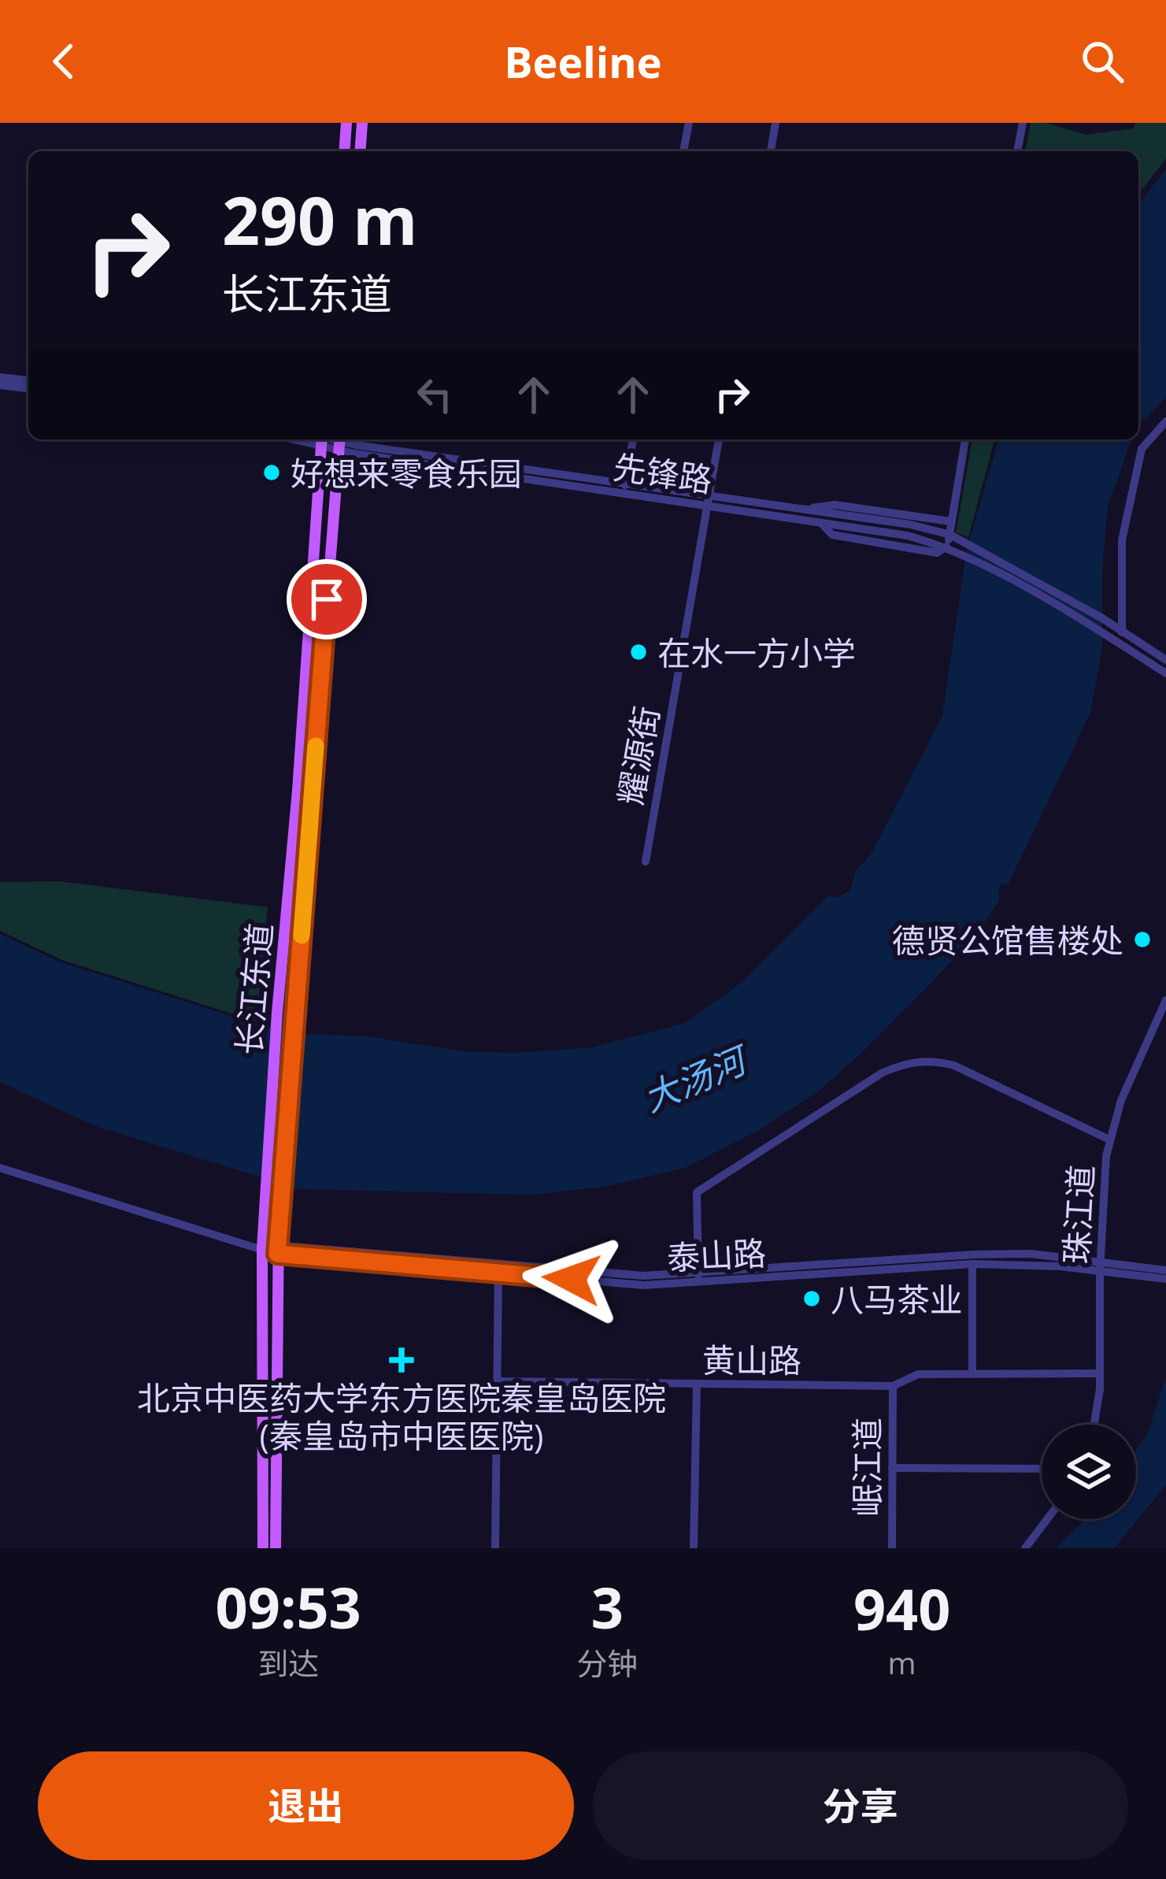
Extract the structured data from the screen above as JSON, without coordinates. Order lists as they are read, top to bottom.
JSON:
{
  "streets": {
    "main road": ["长江东道"],
    "street": [
      "先锋路",
      "耀源街",
      "珠江道",
      "泰山路",
      "黄山路",
      "岷江道"
    ]
  },
  "crossings": [
    ["先锋路", "耀源街"],
    ["先锋路", "长江东道"],
    ["长江东道", "泰山路"],
    ["珠江道", "泰山路"],
    ["珠江道", "黄山路"],
    ["黄山路", "岷江道"]
  ],
  "water": ["大汤河"],
  "places": {
    "other": [
      "好想来零食乐园",
      "在水一方小学",
      "德贤公馆售楼处",
      "八马茶业"
    ],
    "health": ["北京中医药大学东方医院秦皇岛医院 (秦皇岛市中医医院)"]
  },
  "page": {
    "header": "Beeline",
    "turn": ["290 m", "长江东道"],
    "eta": [
      "09:53",
      "到达",
      "3",
      "分钟",
      "940",
      "m"
    ],
    "buttons": ["退出", "分享"]
  }
}
